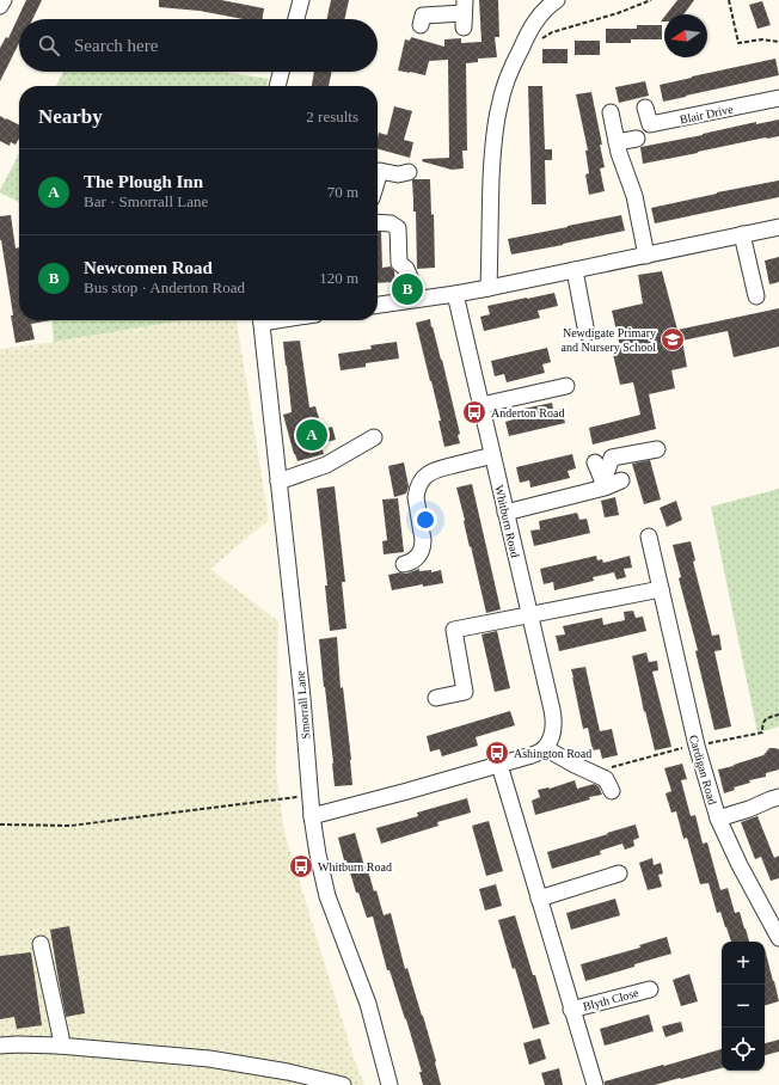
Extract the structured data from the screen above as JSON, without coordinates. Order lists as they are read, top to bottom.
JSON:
{
  "streets": {
    "street": [
      "Blair Drive",
      "Whitburn Road",
      "Smorrall Lane",
      "Cardigan Road",
      "Blyth Close"
    ]
  },
  "places": {
    "school or university": ["Newdigate Primary and Nursery School"],
    "bus stop": ["Anderton Road", "Ashington Road", "Whitburn Road"]
  },
  "north": "left",
  "page": {
    "search": "Search here",
    "heading": ["Nearby", "2 results"],
    "list": [
      {
        "mark": "A",
        "name": "The Plough Inn",
        "note": "Bar · Smorrall Lane",
        "value": "70 m"
      },
      {
        "mark": "B",
        "name": "Newcomen Road",
        "note": "Bus stop · Anderton Road",
        "value": "120 m"
      }
    ],
    "pins": ["B", "A"],
    "map_buttons": ["+", "−"]
  }
}
